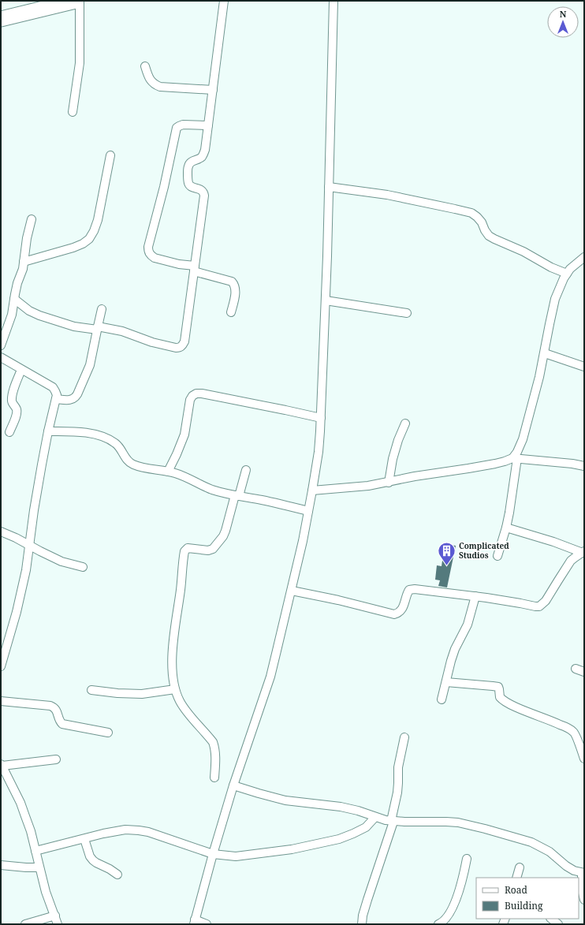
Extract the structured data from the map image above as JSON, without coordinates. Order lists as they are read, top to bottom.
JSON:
{
  "places": {
    "building": ["Complicated Studios"]
  },
  "legend": ["Road", "Building"],
  "north": "top"
}
